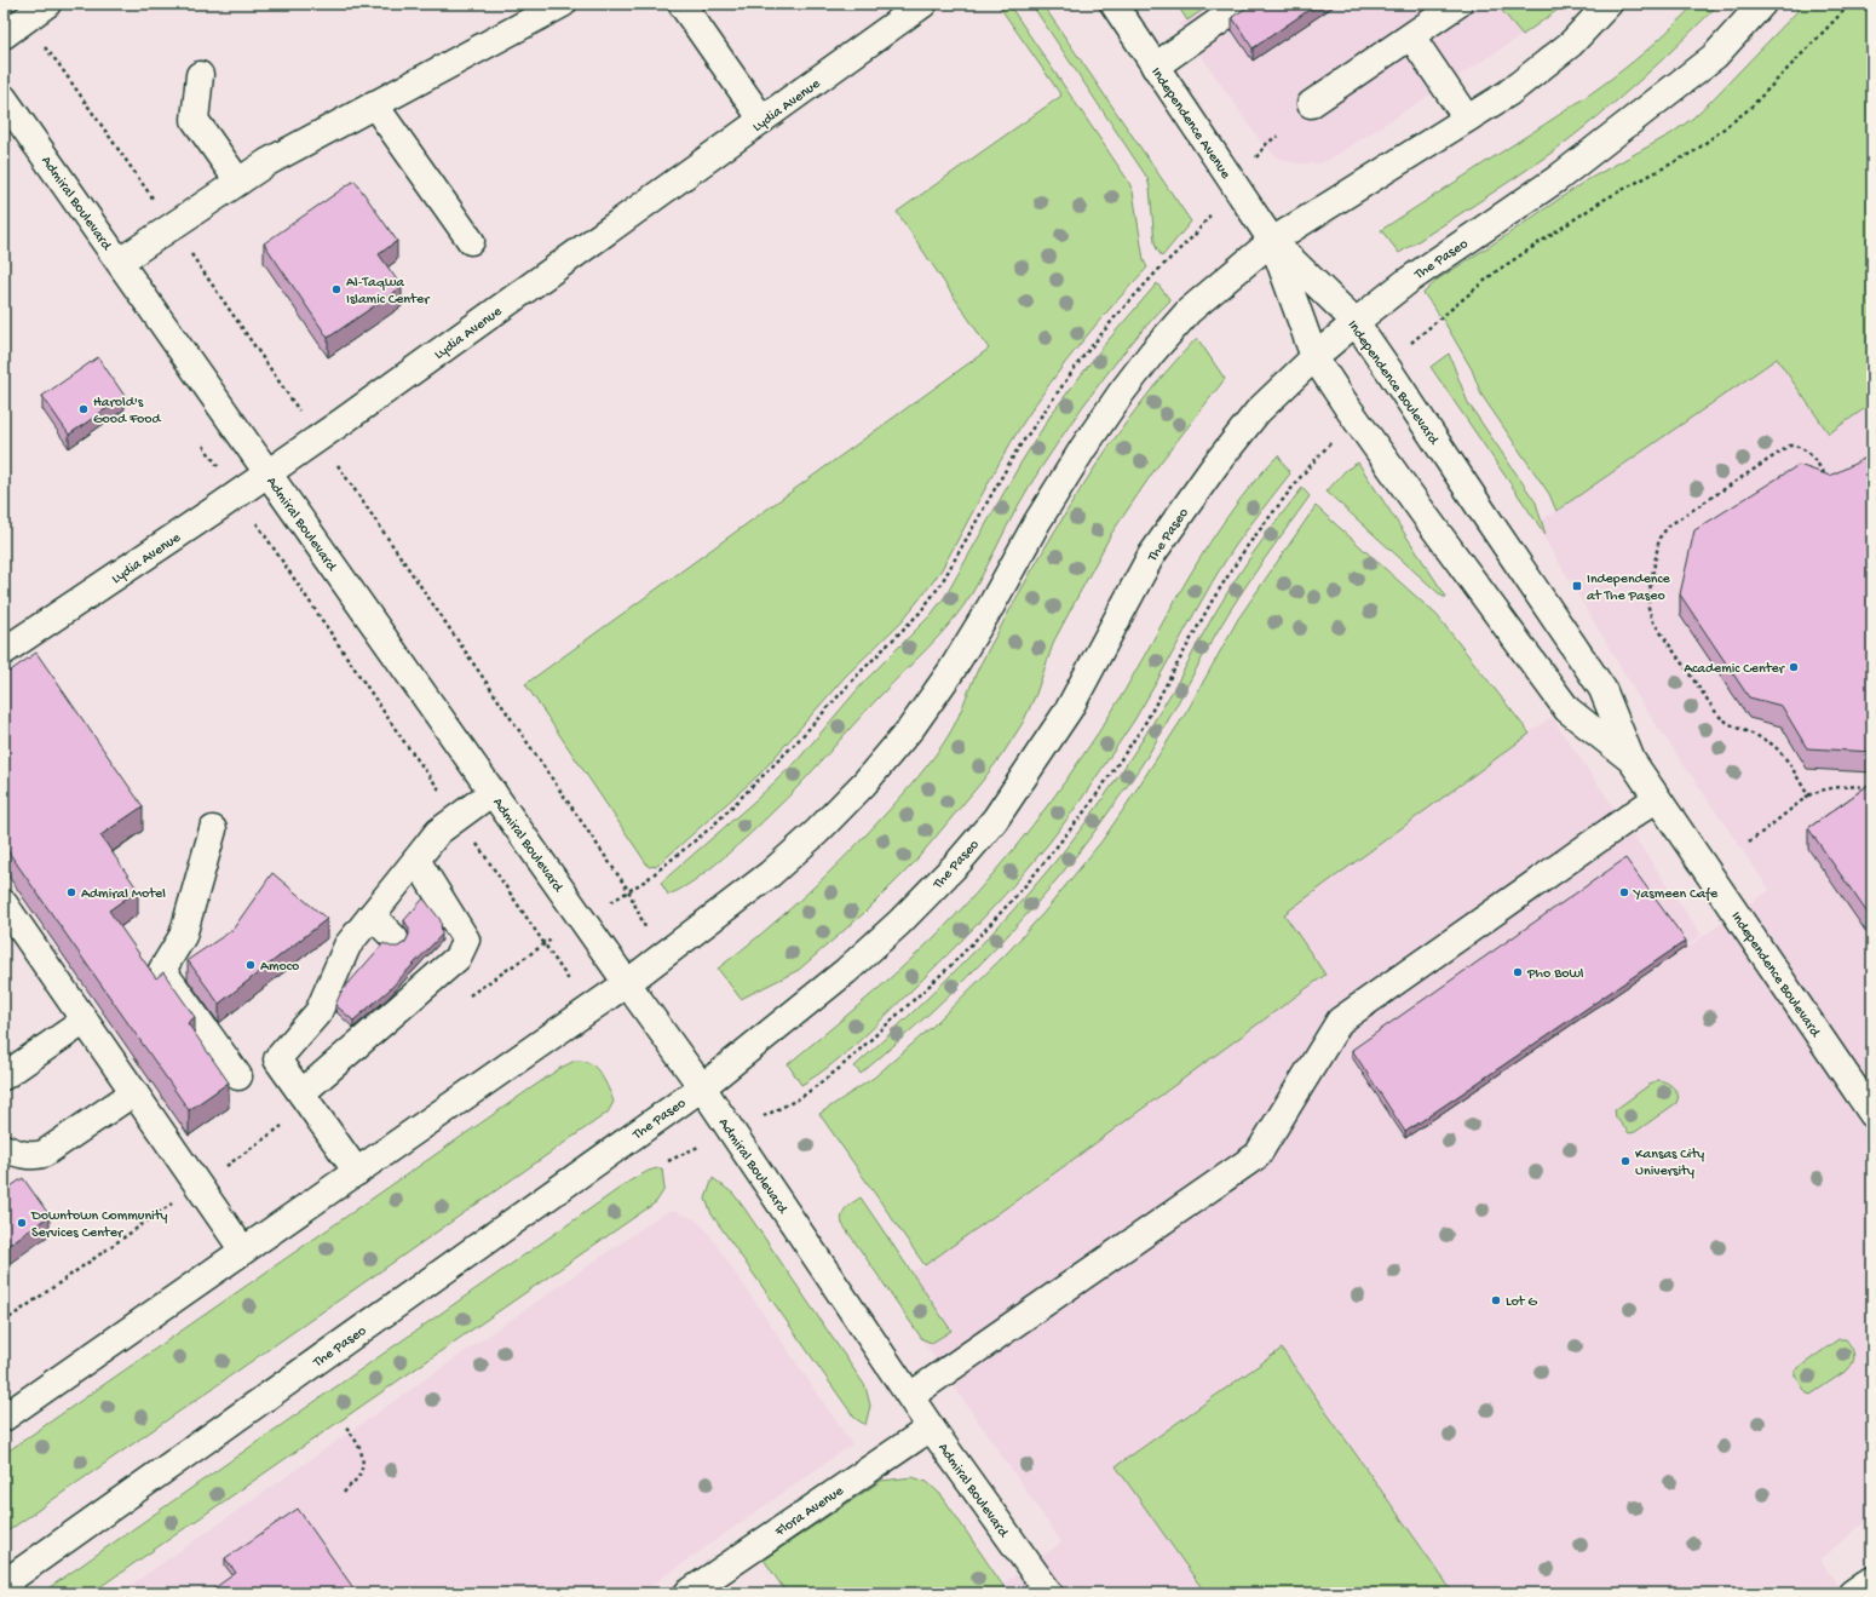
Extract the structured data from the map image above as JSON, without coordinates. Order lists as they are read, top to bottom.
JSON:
{
  "streets": {
    "main road": [
      "Lydia Avenue",
      "Independence Avenue",
      "Admiral Boulevard",
      "The Paseo",
      "Independence Boulevard",
      "Flora Avenue"
    ]
  },
  "crossings": [
    ["Lydia Avenue", "Admiral Boulevard"],
    ["Independence Avenue", "Independence Boulevard"],
    ["Admiral Boulevard", "The Paseo"],
    ["Admiral Boulevard", "Flora Avenue"],
    ["The Paseo", "Independence Boulevard"]
  ],
  "places": {
    "other": [
      "Al-Taqwa Islamic Center",
      "Harold's Good Food",
      "Academic Center",
      "Admiral Motel",
      "Yasmeen Cafe",
      "Amoco",
      "Pho Bowl",
      "Kansas City University",
      "Downtown Community Services Center",
      "Lot G"
    ],
    "transit": ["Independence at The Paseo"]
  }
}
